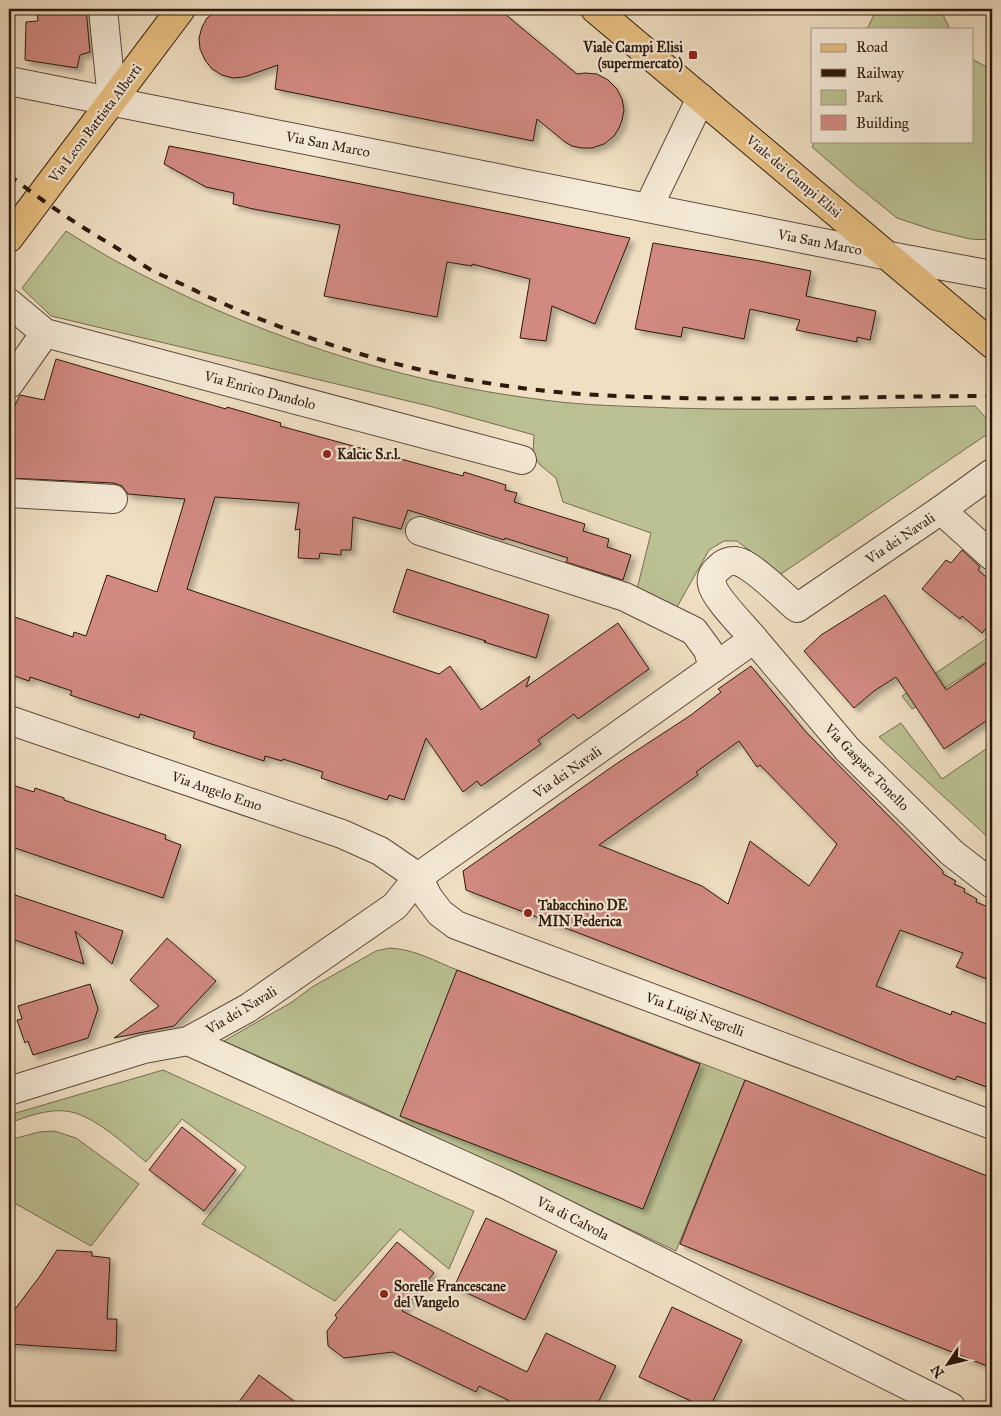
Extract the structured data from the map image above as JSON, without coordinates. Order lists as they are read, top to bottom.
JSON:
{
  "streets": {
    "main road": ["Via Leon Battista Alberti", "Viale dei Campi Elisi"],
    "street": [
      "Via San Marco",
      "Via Enrico Dandolo",
      "Via dei Navali",
      "Via Gaspare Tonello",
      "Via Angelo Emo",
      "Via Luigi Negrelli",
      "Via di Calvola"
    ]
  },
  "crossings": [
    ["Via Leon Battista Alberti", "Via San Marco"],
    ["Via San Marco", "Viale dei Campi Elisi"],
    ["Via dei Navali", "Via Gaspare Tonello"],
    ["Via dei Navali", "Via Angelo Emo"],
    ["Via dei Navali", "Via Luigi Negrelli"],
    ["Via dei Navali", "Via di Calvola"],
    ["Via Angelo Emo", "Via Luigi Negrelli"]
  ],
  "places": {
    "transit": ["Viale Campi Elisi (supermercato)"],
    "other": ["Kalcic S.r.l.", "Tabacchino DE MIN Federica", "Sorelle Francescane del Vangelo"]
  },
  "legend": [
    "Road",
    "Railway",
    "Park",
    "Building"
  ],
  "north": "bottom left"
}
